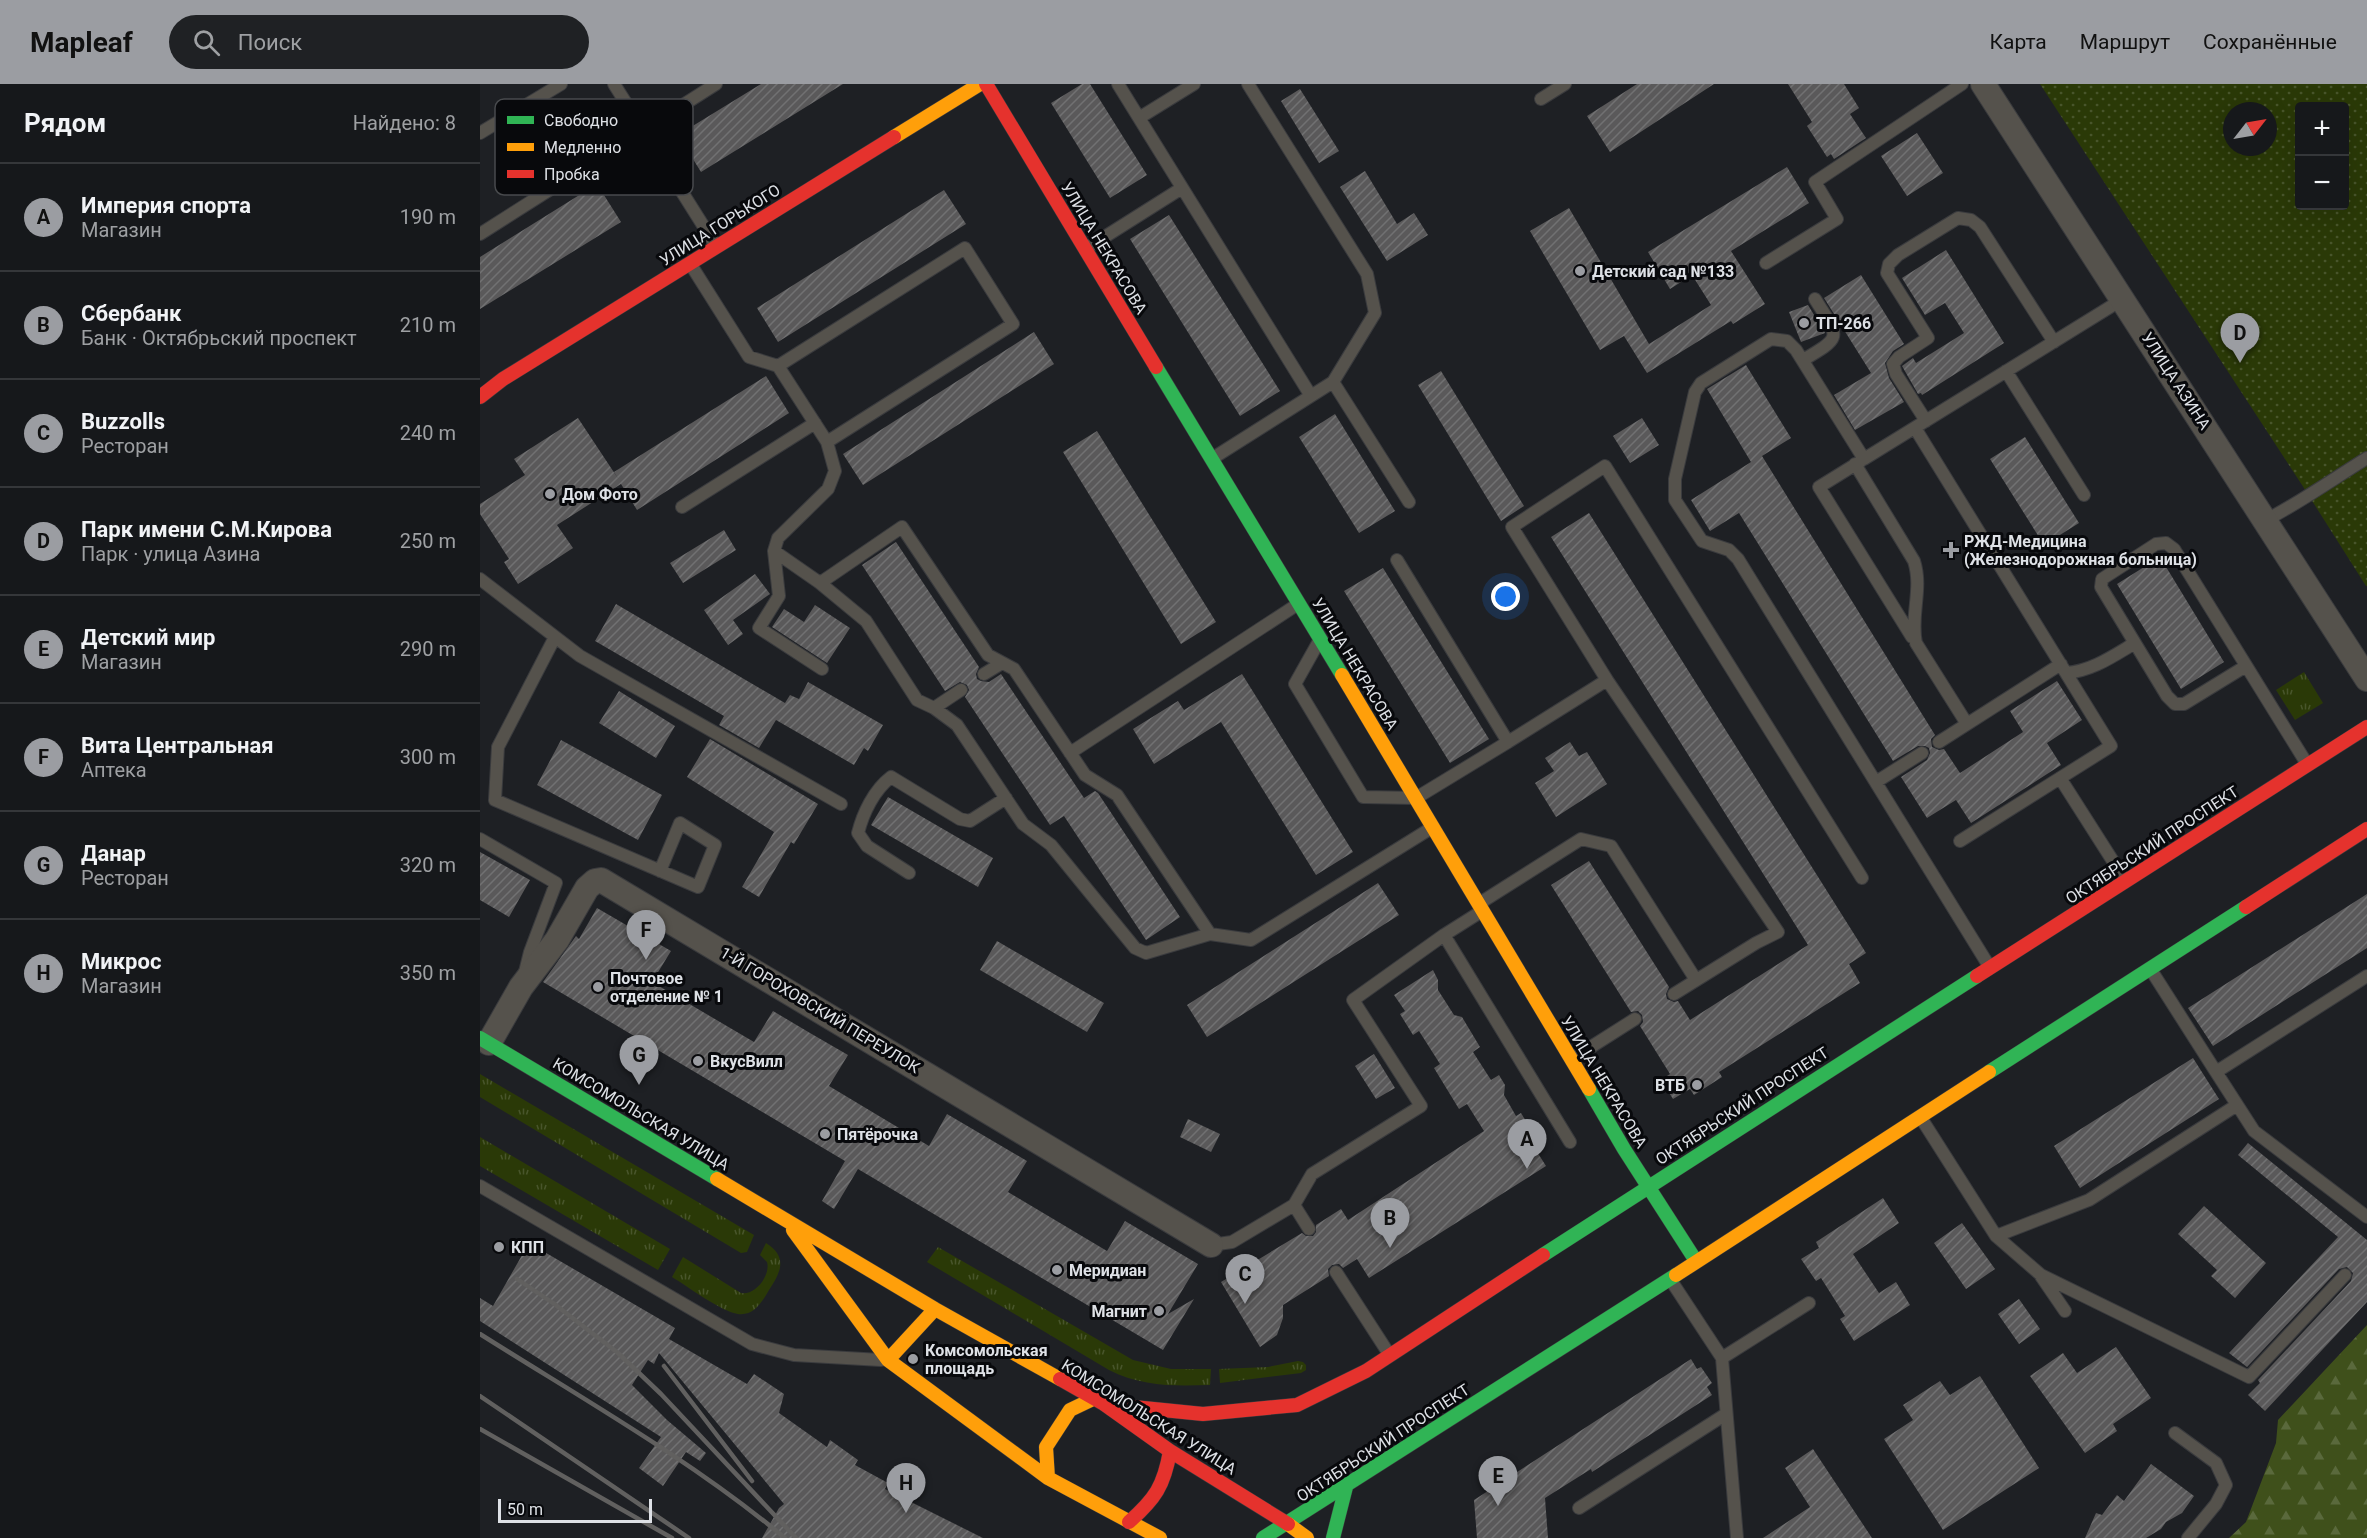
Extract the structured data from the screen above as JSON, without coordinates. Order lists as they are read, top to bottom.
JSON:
{
  "streets": {
    "main road": [
      "УЛИЦА ГОРЬКОГО",
      "УЛИЦА НЕКРАСОВА",
      "ОКТЯБРЬСКИЙ ПРОСПЕКТ",
      "КОМСОМОЛЬСКАЯ УЛИЦА"
    ],
    "street": ["УЛИЦА АЗИНА", "1-Й ГОРОХОВСКИЙ ПЕРЕУЛОК"]
  },
  "crossings": [
    ["УЛИЦА НЕКРАСОВА", "ОКТЯБРЬСКИЙ ПРОСПЕКТ"],
    ["ОКТЯБРЬСКИЙ ПРОСПЕКТ", "КОМСОМОЛЬСКАЯ УЛИЦА"],
    ["1-Й ГОРОХОВСКИЙ ПЕРЕУЛОК", "КОМСОМОЛЬСКАЯ УЛИЦА"]
  ],
  "places": {
    "other": [
      "Детский сад №133",
      "ТП-266",
      "Дом Фото",
      "Почтовое отделение № 1",
      "ВкусВилл",
      "ВТБ",
      "Пятёрочка",
      "КПП",
      "Меридиан",
      "Магнит",
      "Комсомольская площадь"
    ],
    "health": ["РЖД-Медицина (Железнодорожная больница)"]
  },
  "legend": ["Свободно", "Медленно", "Пробка"],
  "scale_bar": "50 m",
  "north": "top right",
  "page": {
    "header": "Mapleaf",
    "search": "Поиск",
    "nav": ["Карта", "Маршрут", "Сохранённые"],
    "heading": ["Рядом", "Найдено: 8"],
    "map_buttons": ["+", "−"],
    "list": [
      {
        "mark": "A",
        "name": "Империя спорта",
        "note": "Магазин",
        "value": "190 m"
      },
      {
        "mark": "B",
        "name": "Сбербанк",
        "note": "Банк · Октябрьский проспект",
        "value": "210 m"
      },
      {
        "mark": "C",
        "name": "Buzzolls",
        "note": "Ресторан",
        "value": "240 m"
      },
      {
        "mark": "D",
        "name": "Парк имени С.М.Кирова",
        "note": "Парк · улица Азина",
        "value": "250 m"
      },
      {
        "mark": "E",
        "name": "Детский мир",
        "note": "Магазин",
        "value": "290 m"
      },
      {
        "mark": "F",
        "name": "Вита Центральная",
        "note": "Аптека",
        "value": "300 m"
      },
      {
        "mark": "G",
        "name": "Данар",
        "note": "Ресторан",
        "value": "320 m"
      },
      {
        "mark": "H",
        "name": "Микрос",
        "note": "Магазин",
        "value": "350 m"
      }
    ],
    "pins": [
      "D",
      "F",
      "G",
      "A",
      "B",
      "C",
      "E",
      "H"
    ],
    "scale": "50 m"
  }
}
